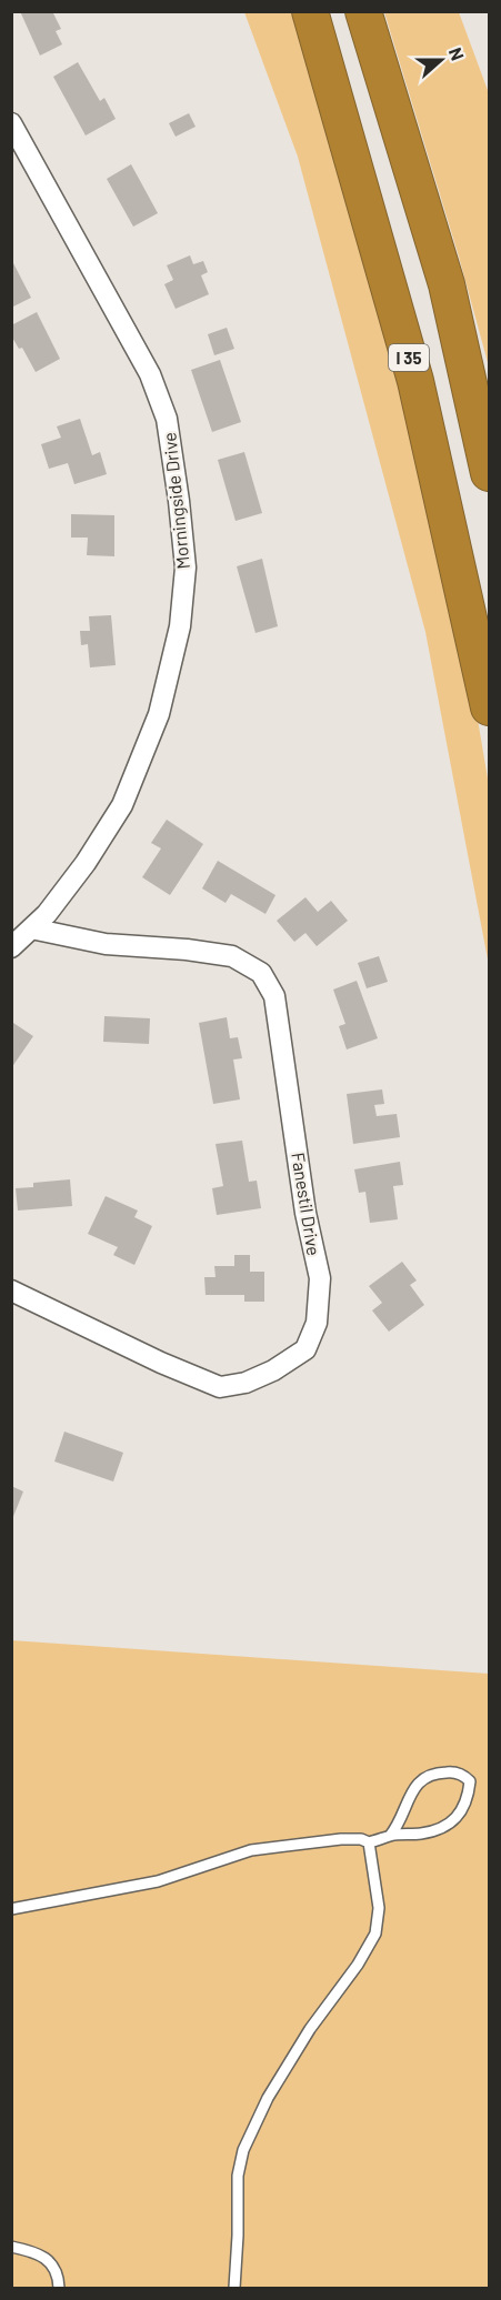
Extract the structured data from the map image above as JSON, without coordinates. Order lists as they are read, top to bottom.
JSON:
{
  "streets": {
    "highway": ["I 35"],
    "street": ["Morningside Drive", "Fanestil Drive"]
  },
  "crossings": [
    ["Morningside Drive", "Fanestil Drive"]
  ],
  "north": "right"
}
